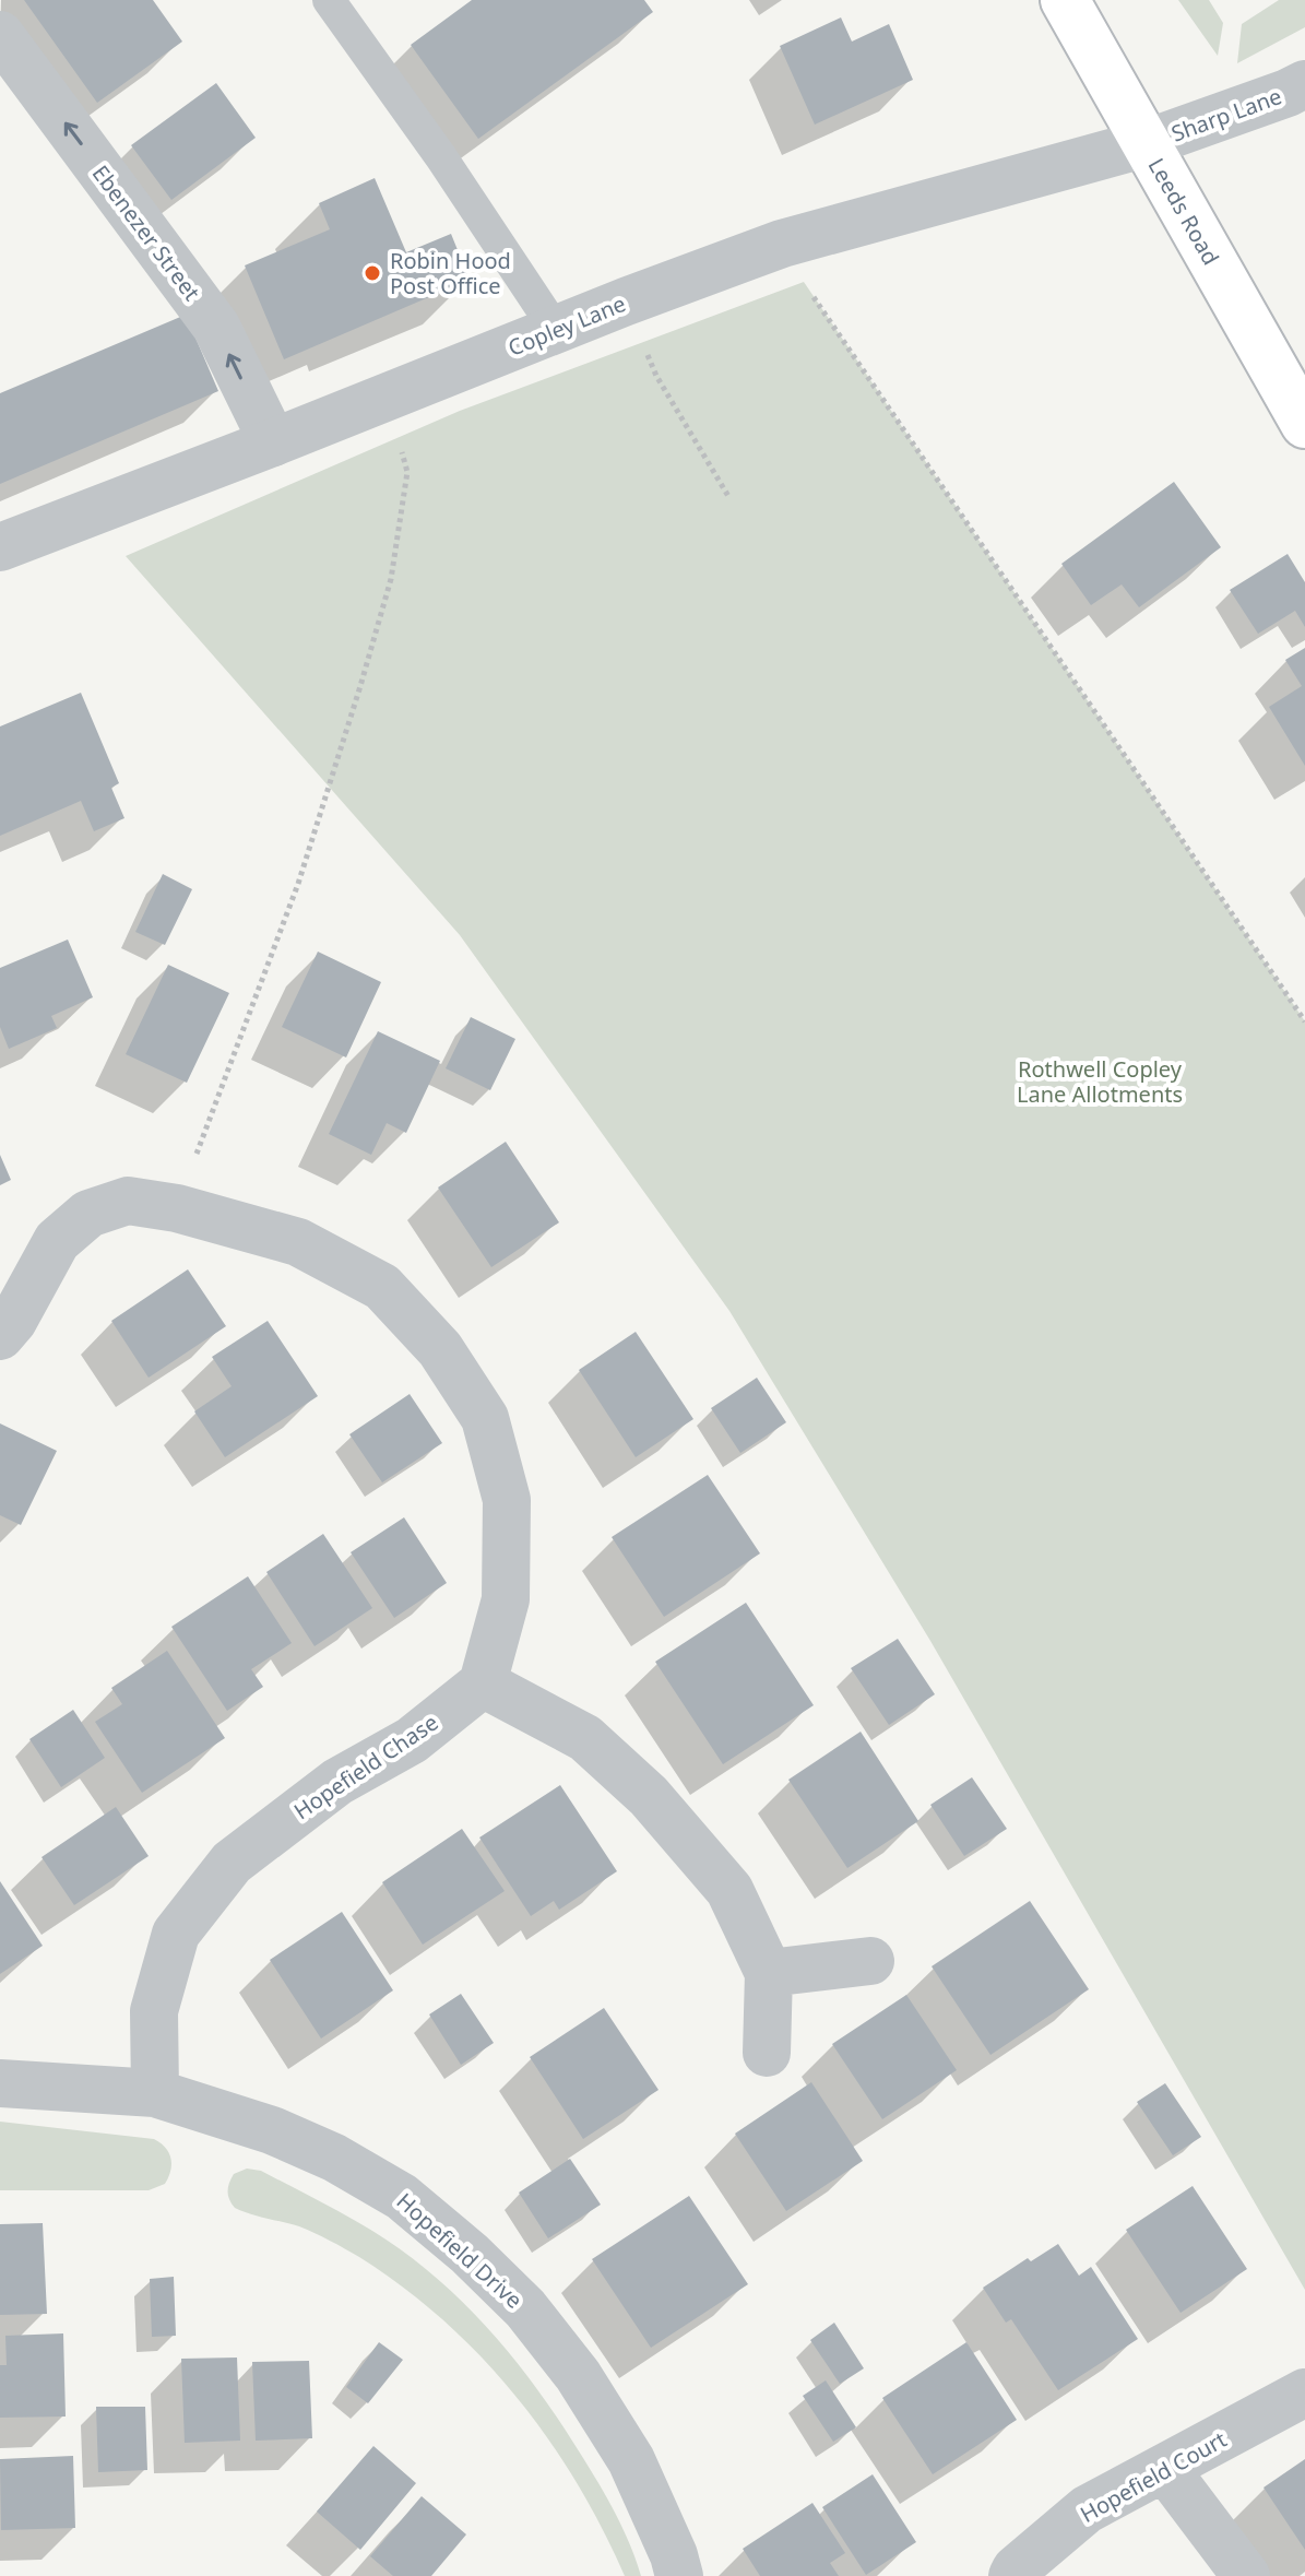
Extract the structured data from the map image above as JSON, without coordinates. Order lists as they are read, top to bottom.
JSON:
{
  "streets": {
    "main road": ["Leeds Road"],
    "street": [
      "Sharp Lane",
      "Ebenezer Street",
      "Copley Lane",
      "Hopefield Chase",
      "Hopefield Drive",
      "Hopefield Court"
    ]
  },
  "crossings": [
    ["Sharp Lane", "Leeds Road"],
    ["Sharp Lane", "Copley Lane"],
    ["Leeds Road", "Copley Lane"],
    ["Ebenezer Street", "Copley Lane"],
    ["Hopefield Chase", "Hopefield Drive"]
  ],
  "one_way": ["Ebenezer Street"],
  "parks": ["Rothwell Copley Lane Allotments"],
  "places": ["Robin Hood Post Office"]
}
